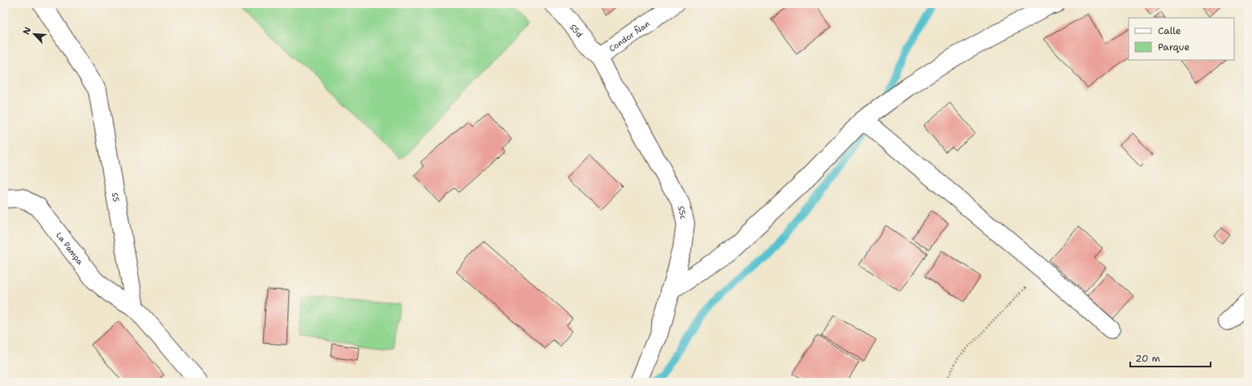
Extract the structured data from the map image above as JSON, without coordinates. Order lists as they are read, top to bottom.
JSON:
{
  "streets": {
    "street": [
      "S5d",
      "Condor Ñan",
      "S5",
      "S5c",
      "La Pampa"
    ]
  },
  "crossings": [
    ["S5d", "Condor Ñan"],
    ["S5d", "S5c"],
    ["Condor Ñan", "S5c"],
    ["S5", "La Pampa"]
  ],
  "legend": ["Calle", "Parque"],
  "scale_bar": "20 m",
  "north": "top left"
}
